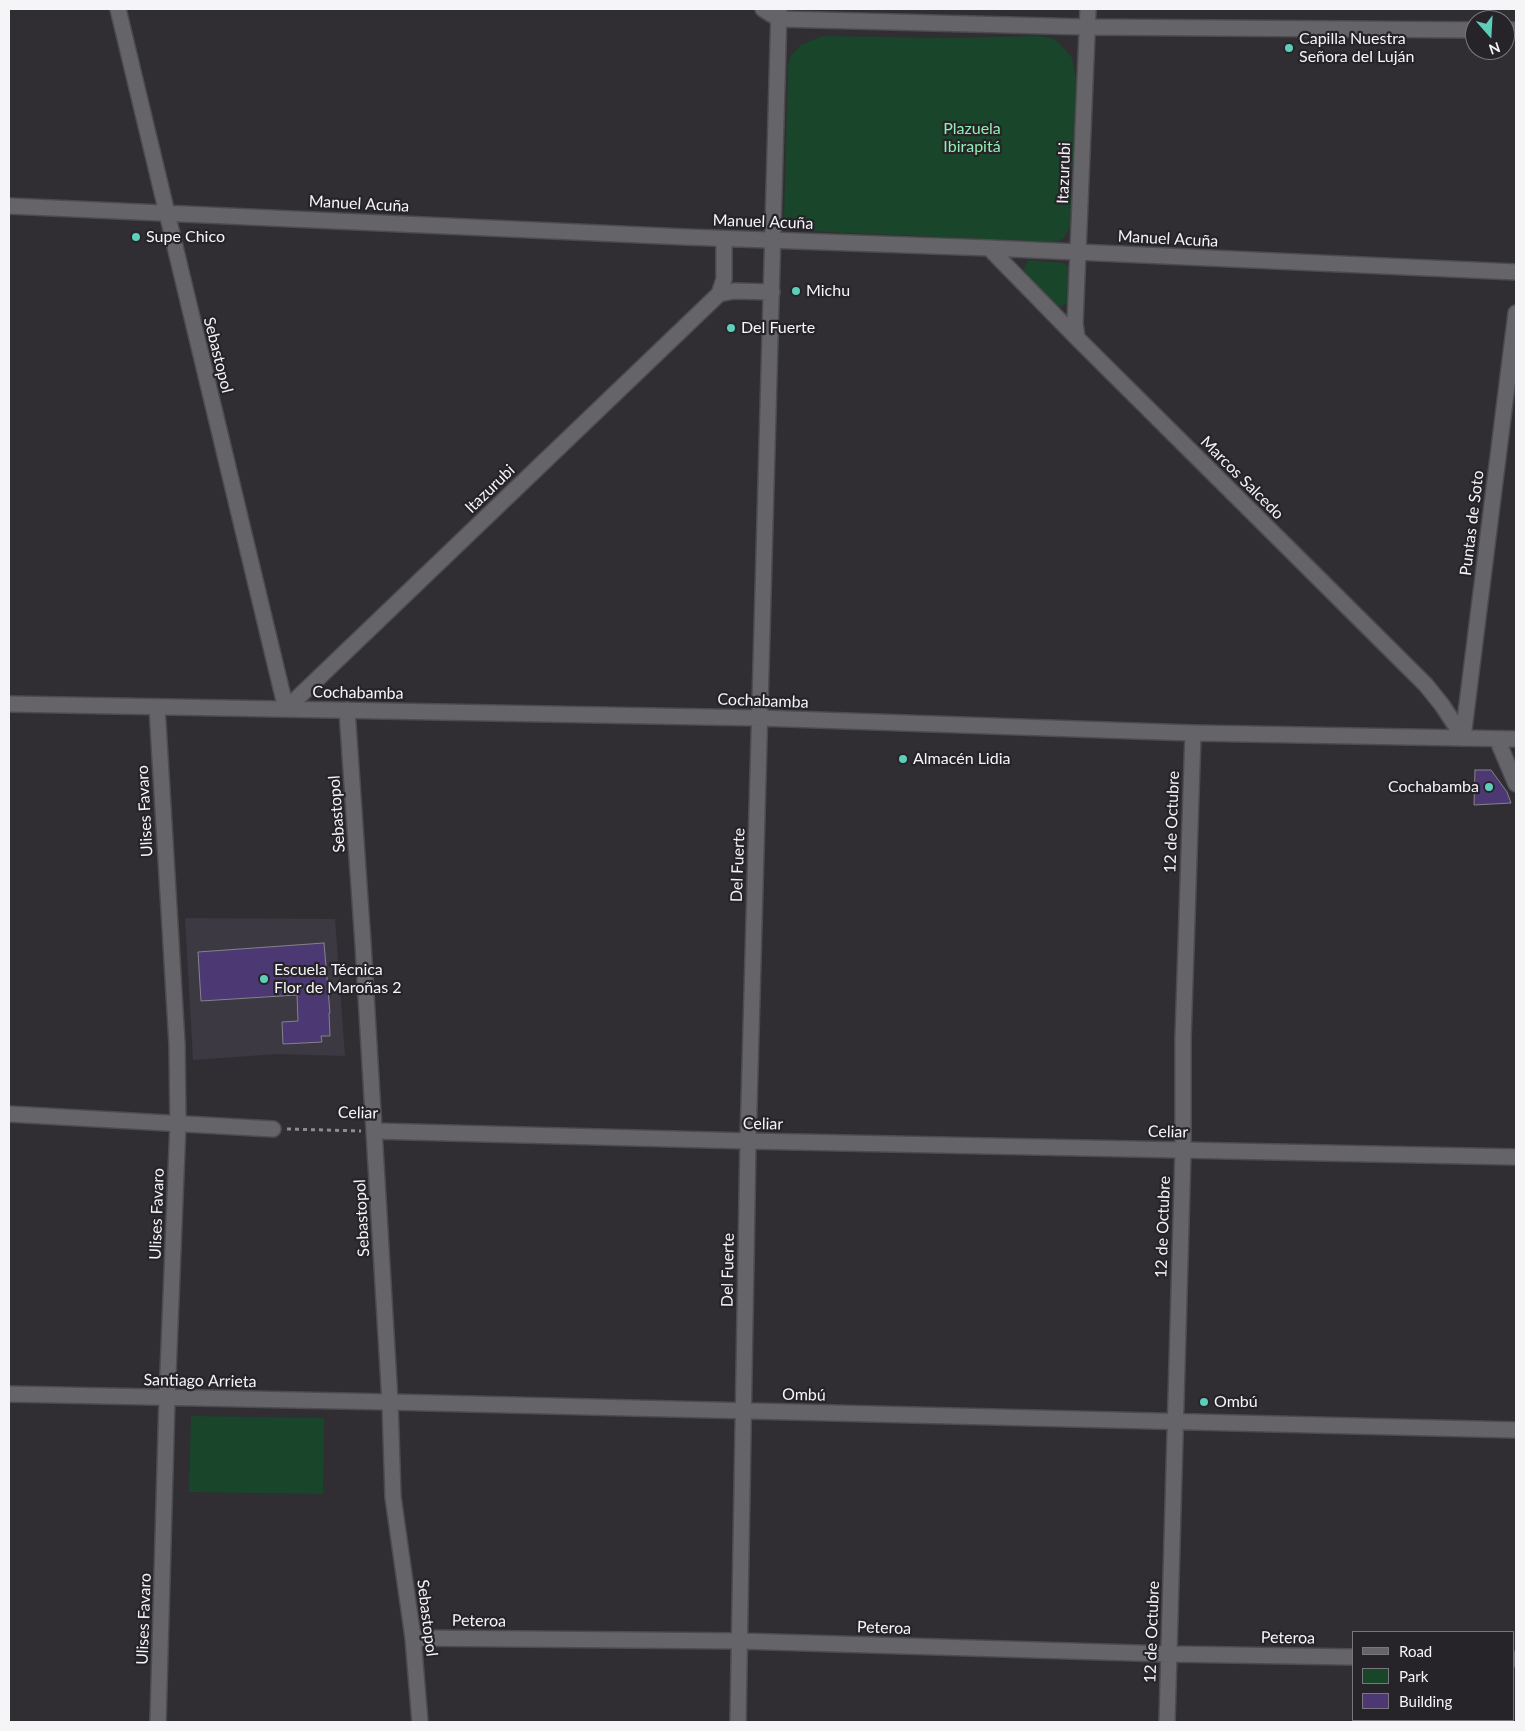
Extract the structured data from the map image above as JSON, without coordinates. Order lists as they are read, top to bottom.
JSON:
{
  "streets": {
    "street": [
      "Itazurubi",
      "Manuel Acuña",
      "Sebastopol",
      "Marcos Salcedo",
      "Puntas de Soto",
      "Cochabamba",
      "Ulises Favaro",
      "12 de Octubre",
      "Del Fuerte",
      "Celiar",
      "Santiago Arrieta",
      "Ombú",
      "Peteroa"
    ]
  },
  "crossings": [
    ["Itazurubi", "Manuel Acuña"],
    ["Itazurubi", "Sebastopol"],
    ["Itazurubi", "Marcos Salcedo"],
    ["Itazurubi", "Cochabamba"],
    ["Manuel Acuña", "Sebastopol"],
    ["Manuel Acuña", "Marcos Salcedo"],
    ["Manuel Acuña", "Del Fuerte"],
    ["Sebastopol", "Cochabamba"],
    ["Sebastopol", "Celiar"],
    ["Sebastopol", "Santiago Arrieta"],
    ["Sebastopol", "Ombú"],
    ["Sebastopol", "Peteroa"],
    ["Marcos Salcedo", "Puntas de Soto"],
    ["Marcos Salcedo", "Cochabamba"],
    ["Puntas de Soto", "Cochabamba"],
    ["Cochabamba", "Ulises Favaro"],
    ["Cochabamba", "12 de Octubre"],
    ["Cochabamba", "Del Fuerte"],
    ["Ulises Favaro", "Santiago Arrieta"],
    ["12 de Octubre", "Celiar"],
    ["12 de Octubre", "Ombú"],
    ["12 de Octubre", "Peteroa"],
    ["Del Fuerte", "Celiar"],
    ["Del Fuerte", "Ombú"],
    ["Del Fuerte", "Peteroa"],
    ["Santiago Arrieta", "Ombú"]
  ],
  "parks": ["Plazuela Ibirapitá"],
  "places": [
    "Capilla Nuestra Señora del Luján",
    "Supe Chico",
    "Michu",
    "Del Fuerte",
    "Almacén Lidia",
    "Cochabamba",
    "Escuela Técnica Flor de Maroñas 2",
    "Ombú"
  ],
  "legend": ["Road", "Park", "Building"],
  "north": "bottom"
}
